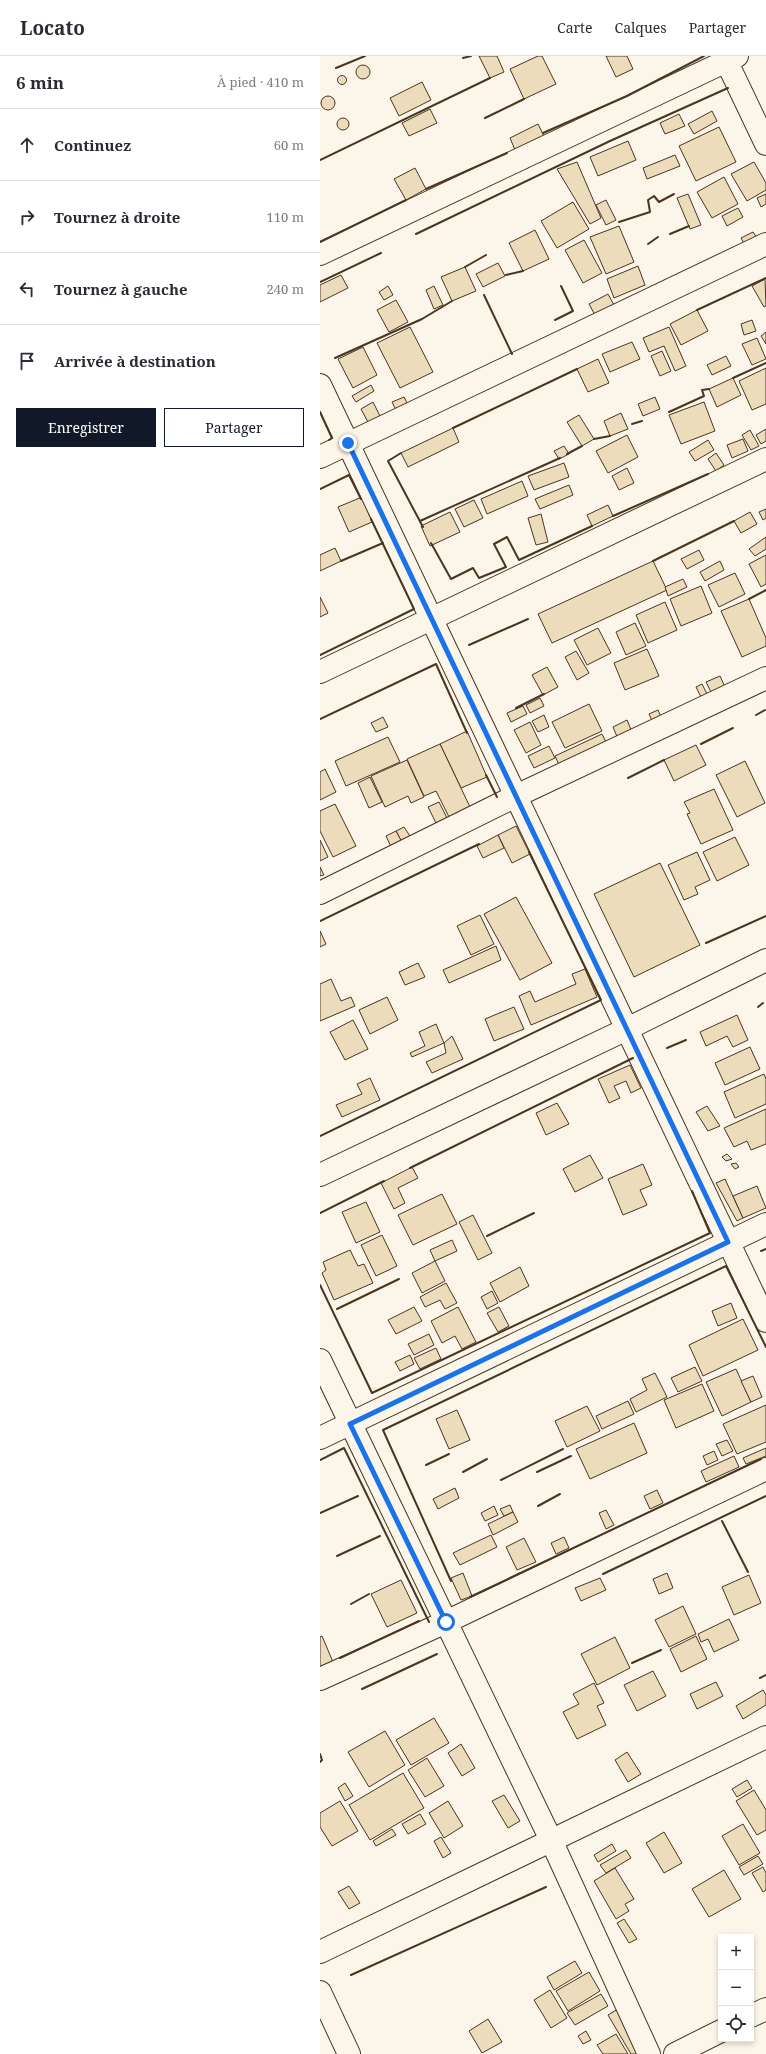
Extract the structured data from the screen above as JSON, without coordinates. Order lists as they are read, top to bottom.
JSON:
{
  "page": {
    "header": "Locato",
    "nav": ["Carte", "Calques", "Partager"],
    "heading": ["6 min", "À pied · 410 m"],
    "list": [
      ["Continuez", "60 m"],
      ["Tournez à droite", "110 m"],
      ["Tournez à gauche", "240 m"],
      "Arrivée à destination"
    ],
    "buttons": ["Enregistrer", "Partager"],
    "map_buttons": ["+", "−"]
  }
}
